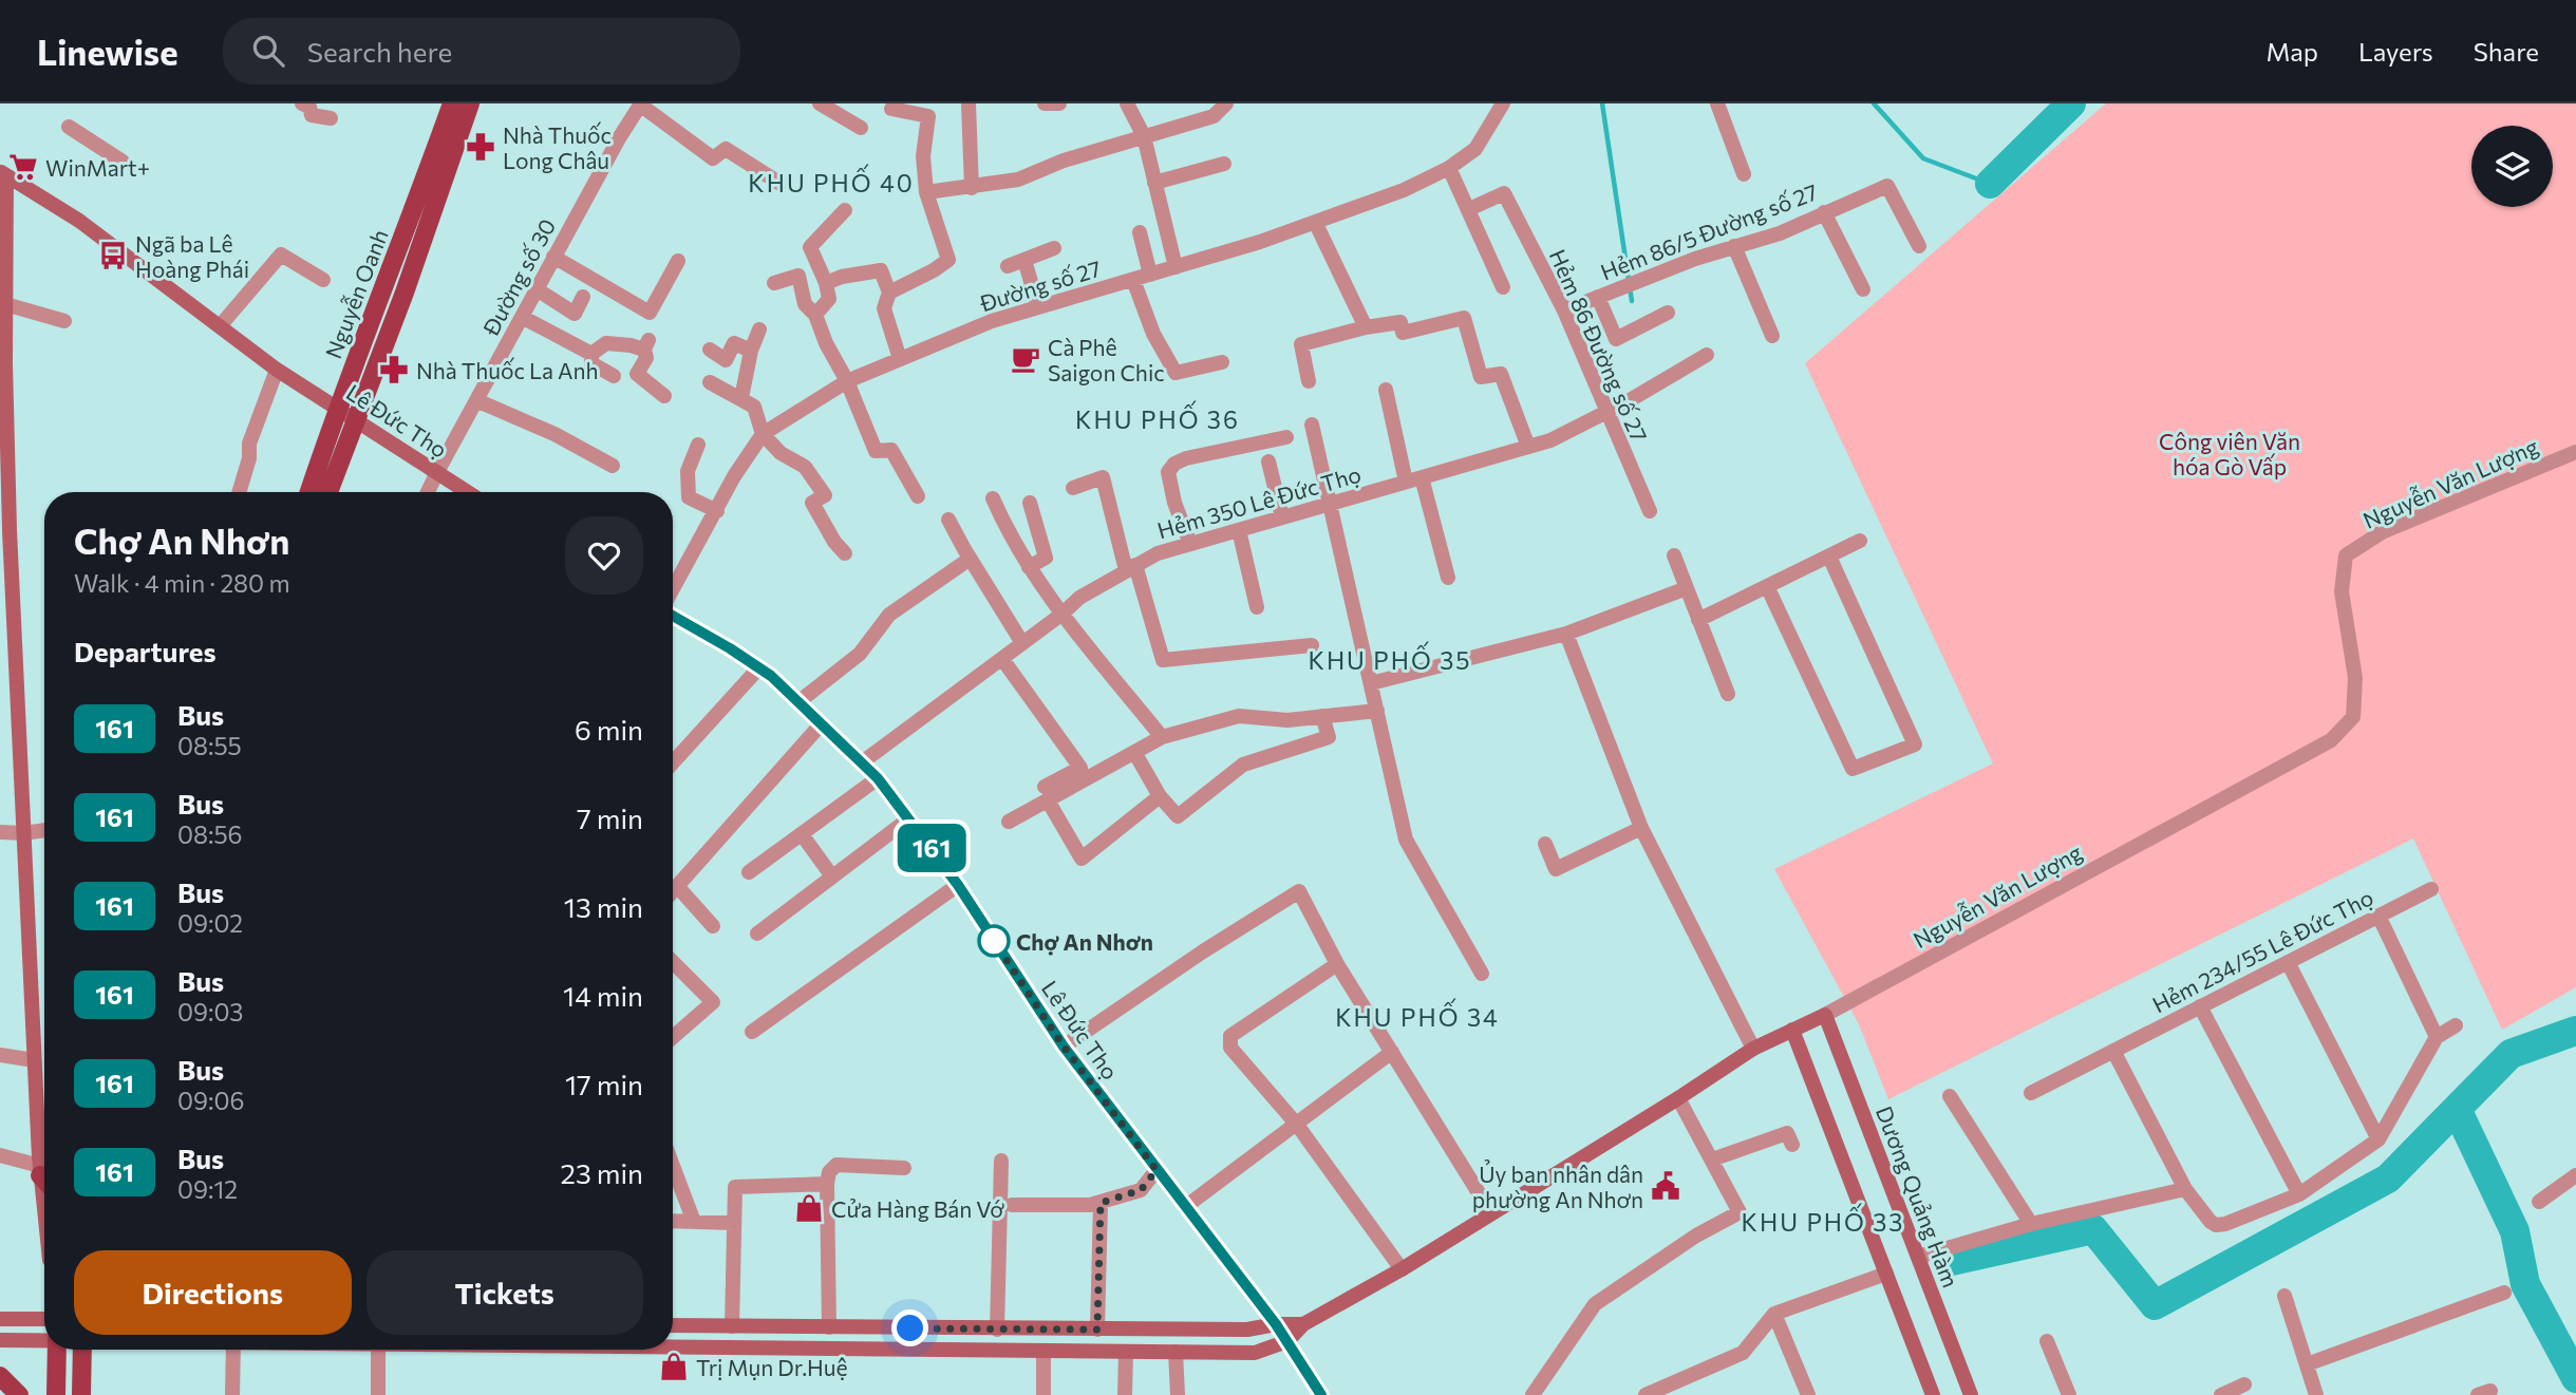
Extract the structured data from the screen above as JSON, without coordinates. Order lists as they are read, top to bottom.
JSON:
{
  "streets": {
    "main road": ["Nguyễn Oanh"],
    "street": [
      "Hẻm 86/5 Đường số 27",
      "Đường số 30",
      "Đường số 27",
      "Hẻm 86 Đường số 27",
      "Lê Đức Thọ",
      "Nguyễn Văn Lượng",
      "Hẻm 350 Lê Đức Thọ",
      "Hẻm 234/55 Lê Đức Thọ",
      "Dương Quảng Hàm"
    ]
  },
  "crossings": [
    ["Hẻm 86/5 Đường số 27", "Hẻm 86 Đường số 27"],
    ["Đường số 30", "Lê Đức Thọ"],
    ["Nguyễn Oanh", "Lê Đức Thọ"],
    ["Hẻm 86 Đường số 27", "Hẻm 350 Lê Đức Thọ"],
    ["Lê Đức Thọ", "Nguyễn Văn Lượng"],
    ["Lê Đức Thọ", "Hẻm 350 Lê Đức Thọ"],
    ["Nguyễn Văn Lượng", "Dương Quảng Hàm"]
  ],
  "districts": [
    "KHU PHỐ 40",
    "KHU PHỐ 36",
    "KHU PHỐ 35",
    "KHU PHỐ 34",
    "KHU PHỐ 33"
  ],
  "parks": ["Công viên Văn hóa Gò Vấp"],
  "places": {
    "pharmacy": ["Nhà Thuốc Long Châu", "Nhà Thuốc La Anh"],
    "supermarket": ["WinMart+"],
    "bus stop": ["Ngã ba Lê Hoàng Phái"],
    "cafe": ["Cà Phê Saigon Chic"],
    "other": ["Chợ An Nhơn"],
    "public building": ["Ủy ban nhân dân phường An Nhơn"],
    "shop": ["Cửa Hàng Bán Vớ", "Trị Mụn Dr.Huệ"]
  },
  "lines": ["bus line 161"],
  "page": {
    "header": "Linewise",
    "search": "Search here",
    "nav": ["Map", "Layers", "Share"],
    "on_map": "161",
    "heading": [
      ["Chợ An Nhơn", "Walk · 4 min · 280 m"],
      "Departures"
    ],
    "list": [
      {
        "mark": "161",
        "name": "Bus",
        "note": "08:55",
        "value": "6 min"
      },
      {
        "mark": "161",
        "name": "Bus",
        "note": "08:56",
        "value": "7 min"
      },
      {
        "mark": "161",
        "name": "Bus",
        "note": "09:02",
        "value": "13 min"
      },
      {
        "mark": "161",
        "name": "Bus",
        "note": "09:03",
        "value": "14 min"
      },
      {
        "mark": "161",
        "name": "Bus",
        "note": "09:06",
        "value": "17 min"
      },
      {
        "mark": "161",
        "name": "Bus",
        "note": "09:12",
        "value": "23 min"
      }
    ],
    "buttons": ["Directions", "Tickets"]
  }
}
